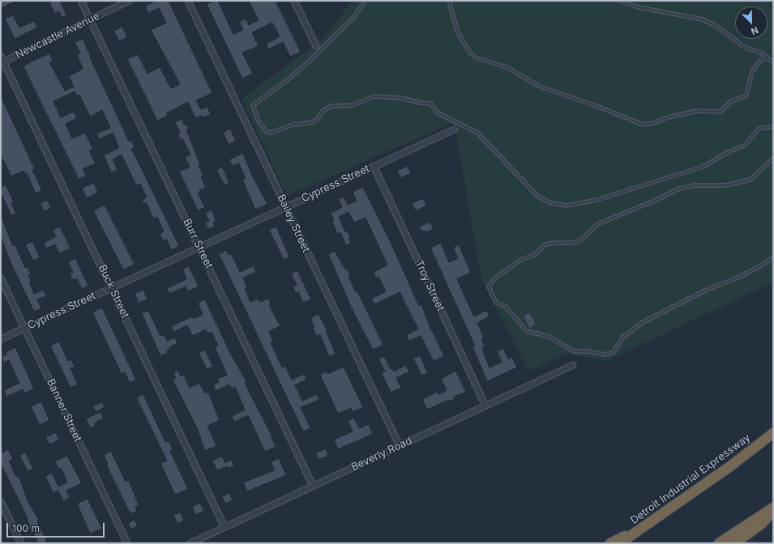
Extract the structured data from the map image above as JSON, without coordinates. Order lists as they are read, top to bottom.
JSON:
{
  "streets": {
    "highway": ["Detroit Industrial Expressway"],
    "street": [
      "Newcastle Avenue",
      "Cypress Street",
      "Bailey Street",
      "Burr Street",
      "Troy Street",
      "Buck Street",
      "Banner Street",
      "Beverly Road"
    ]
  },
  "crossings": [
    ["Newcastle Avenue", "Burr Street"],
    ["Newcastle Avenue", "Buck Street"],
    ["Cypress Street", "Bailey Street"],
    ["Cypress Street", "Burr Street"],
    ["Cypress Street", "Troy Street"],
    ["Cypress Street", "Buck Street"],
    ["Cypress Street", "Banner Street"],
    ["Bailey Street", "Beverly Road"],
    ["Burr Street", "Beverly Road"],
    ["Troy Street", "Beverly Road"],
    ["Buck Street", "Beverly Road"]
  ],
  "scale_bar": "100 m",
  "north": "bottom right"
}
